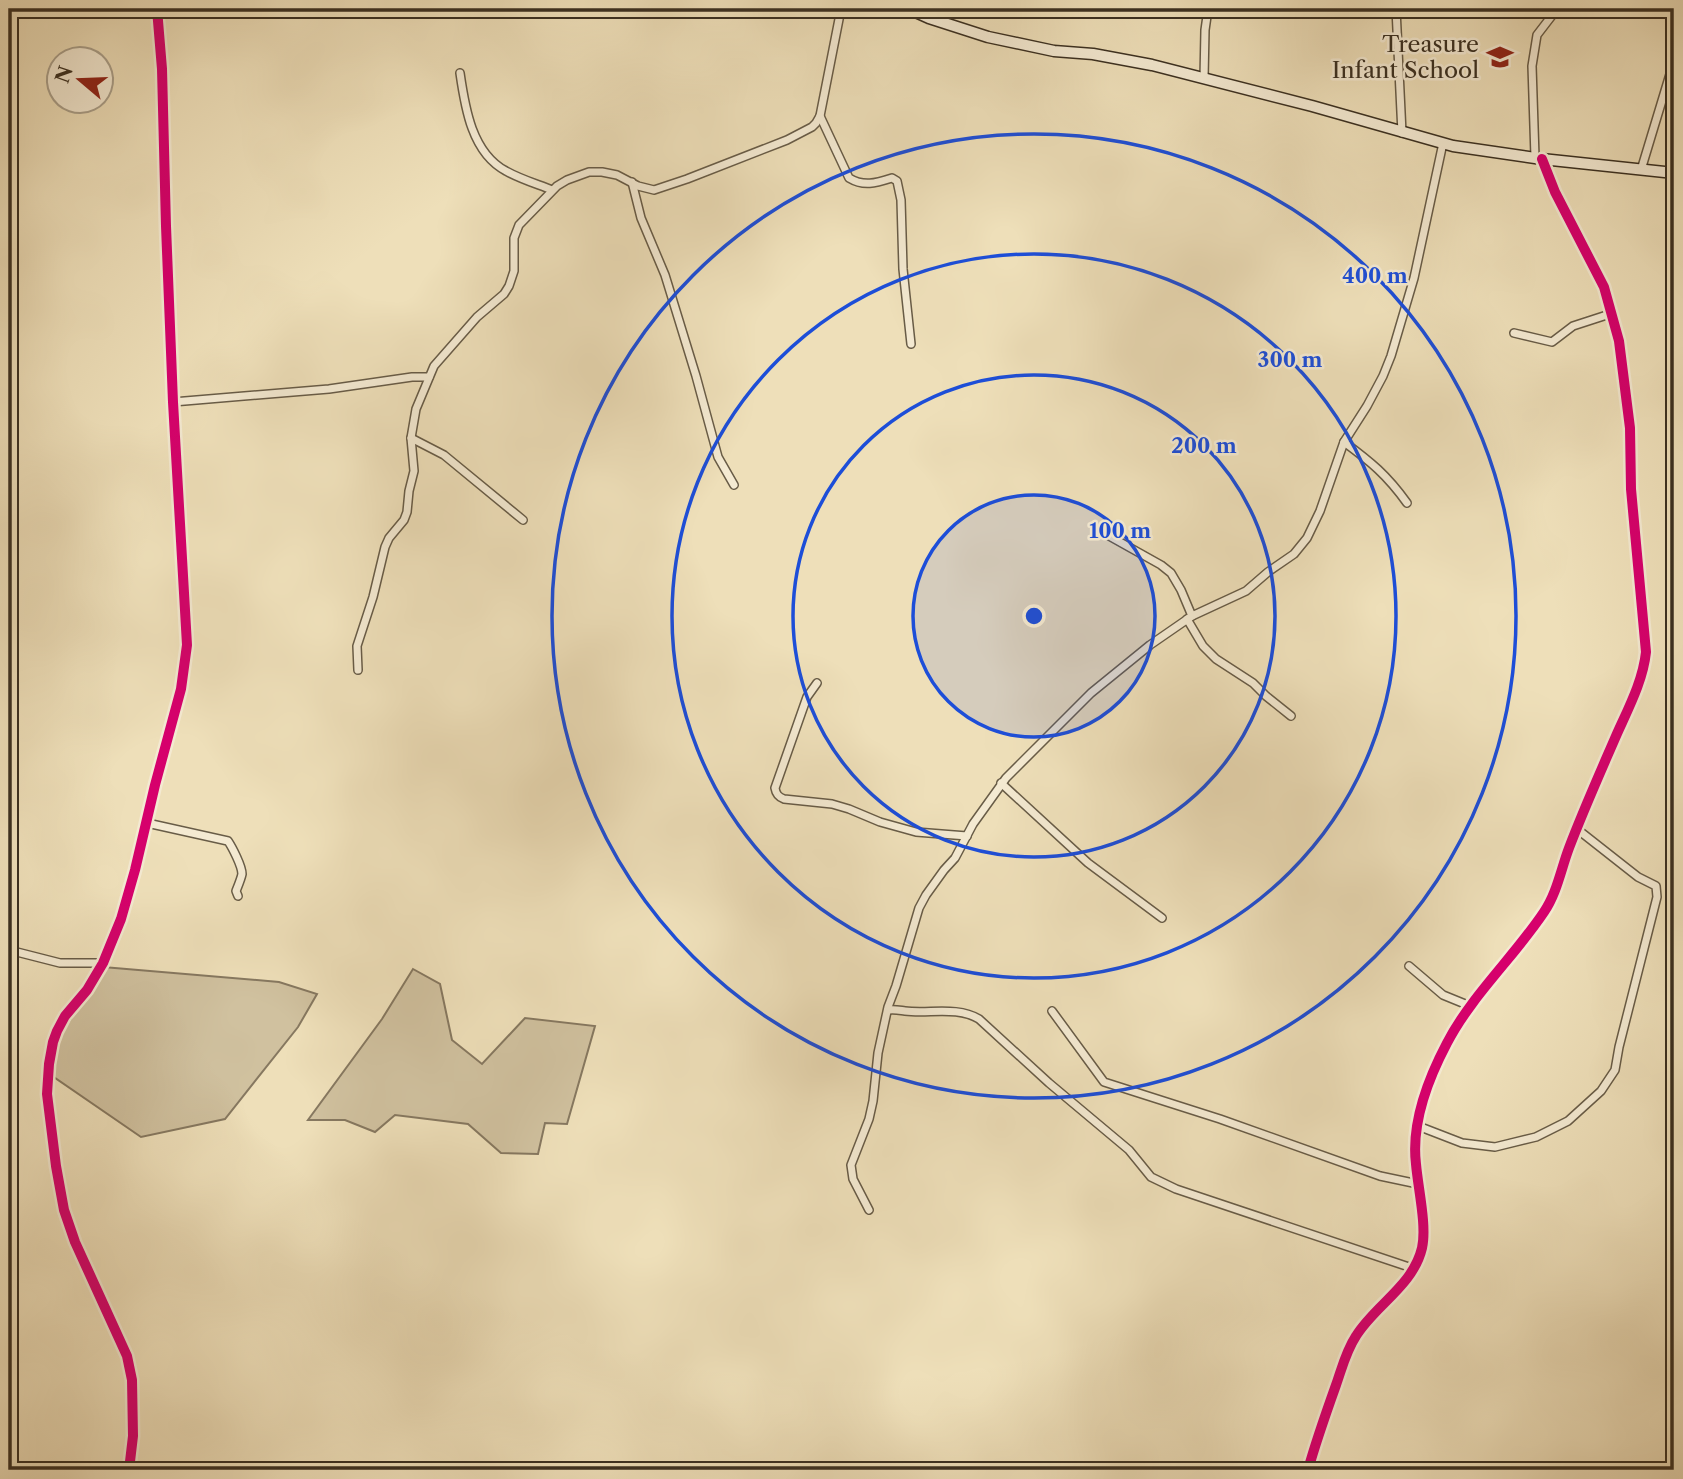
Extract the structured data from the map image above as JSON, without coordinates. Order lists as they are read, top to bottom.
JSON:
{
  "places": {
    "school or university": ["Treasure Infant School"]
  },
  "north": "left",
  "rings": [
    "400 m",
    "300 m",
    "200 m",
    "100 m"
  ]
}
